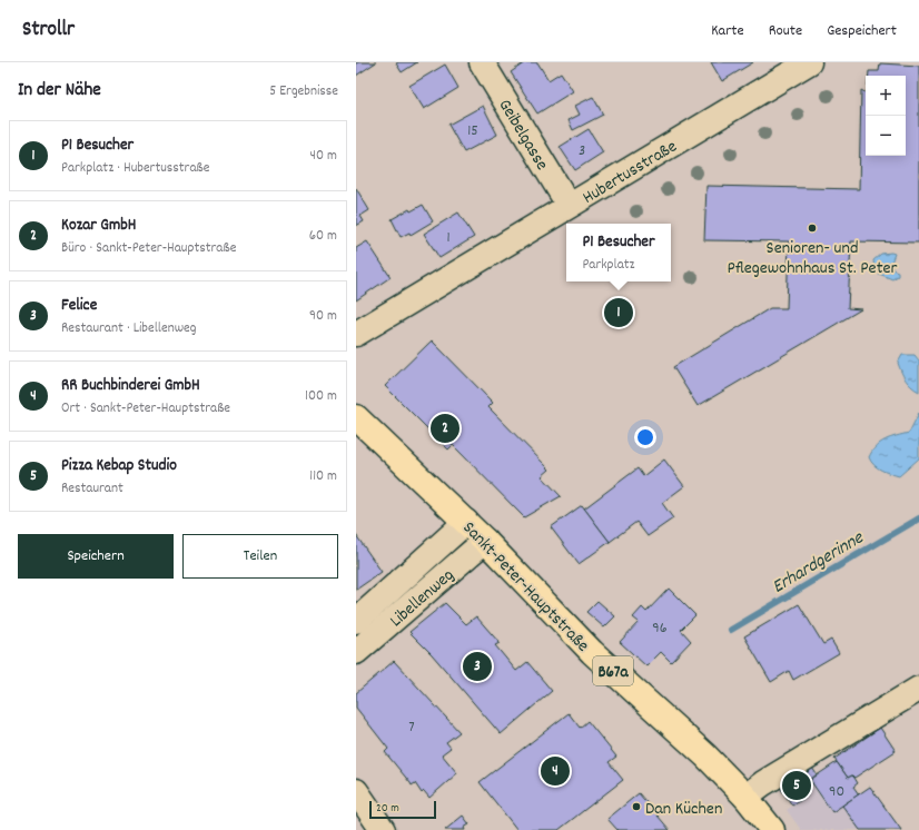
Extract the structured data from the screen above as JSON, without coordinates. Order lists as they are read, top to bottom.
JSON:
{
  "streets": {
    "main road": ["Sankt-Peter-Hauptstraße", "B67a"],
    "street": ["Geibelgasse", "Hubertusstraße", "Libellenweg"]
  },
  "crossings": [
    ["Geibelgasse", "Hubertusstraße"],
    ["Sankt-Peter-Hauptstraße", "Libellenweg"]
  ],
  "water": ["Erhardgerinne"],
  "places": ["Senioren- und Pflegewohnhaus St. Peter", "Dan Küchen"],
  "house_numbers": [
    "15",
    "3",
    "1",
    "96",
    "7",
    "90"
  ],
  "scale_bar": "20 m",
  "page": {
    "header": "Strollr",
    "nav": ["Karte", "Route", "Gespeichert"],
    "heading": ["In der Nähe", "5 Ergebnisse"],
    "map_buttons": ["+", "−"],
    "list": [
      {
        "mark": "1",
        "name": "P1 Besucher",
        "note": "Parkplatz · Hubertusstraße",
        "value": "40 m"
      },
      {
        "mark": "2",
        "name": "Kozar GmbH",
        "note": "Büro · Sankt-Peter-Hauptstraße",
        "value": "60 m"
      },
      {
        "mark": "3",
        "name": "Felice",
        "note": "Restaurant · Libellenweg",
        "value": "90 m"
      },
      {
        "mark": "4",
        "name": "RR Buchbinderei GmbH",
        "note": "Ort · Sankt-Peter-Hauptstraße",
        "value": "100 m"
      },
      {
        "mark": "5",
        "name": "Pizza Kebap Studio",
        "note": "Restaurant",
        "value": "110 m"
      }
    ],
    "popup": ["P1 Besucher", "Parkplatz"],
    "pins": [
      "1",
      "2",
      "3",
      "4",
      "5"
    ],
    "buttons": ["Speichern", "Teilen"],
    "scale": "20 m"
  }
}
